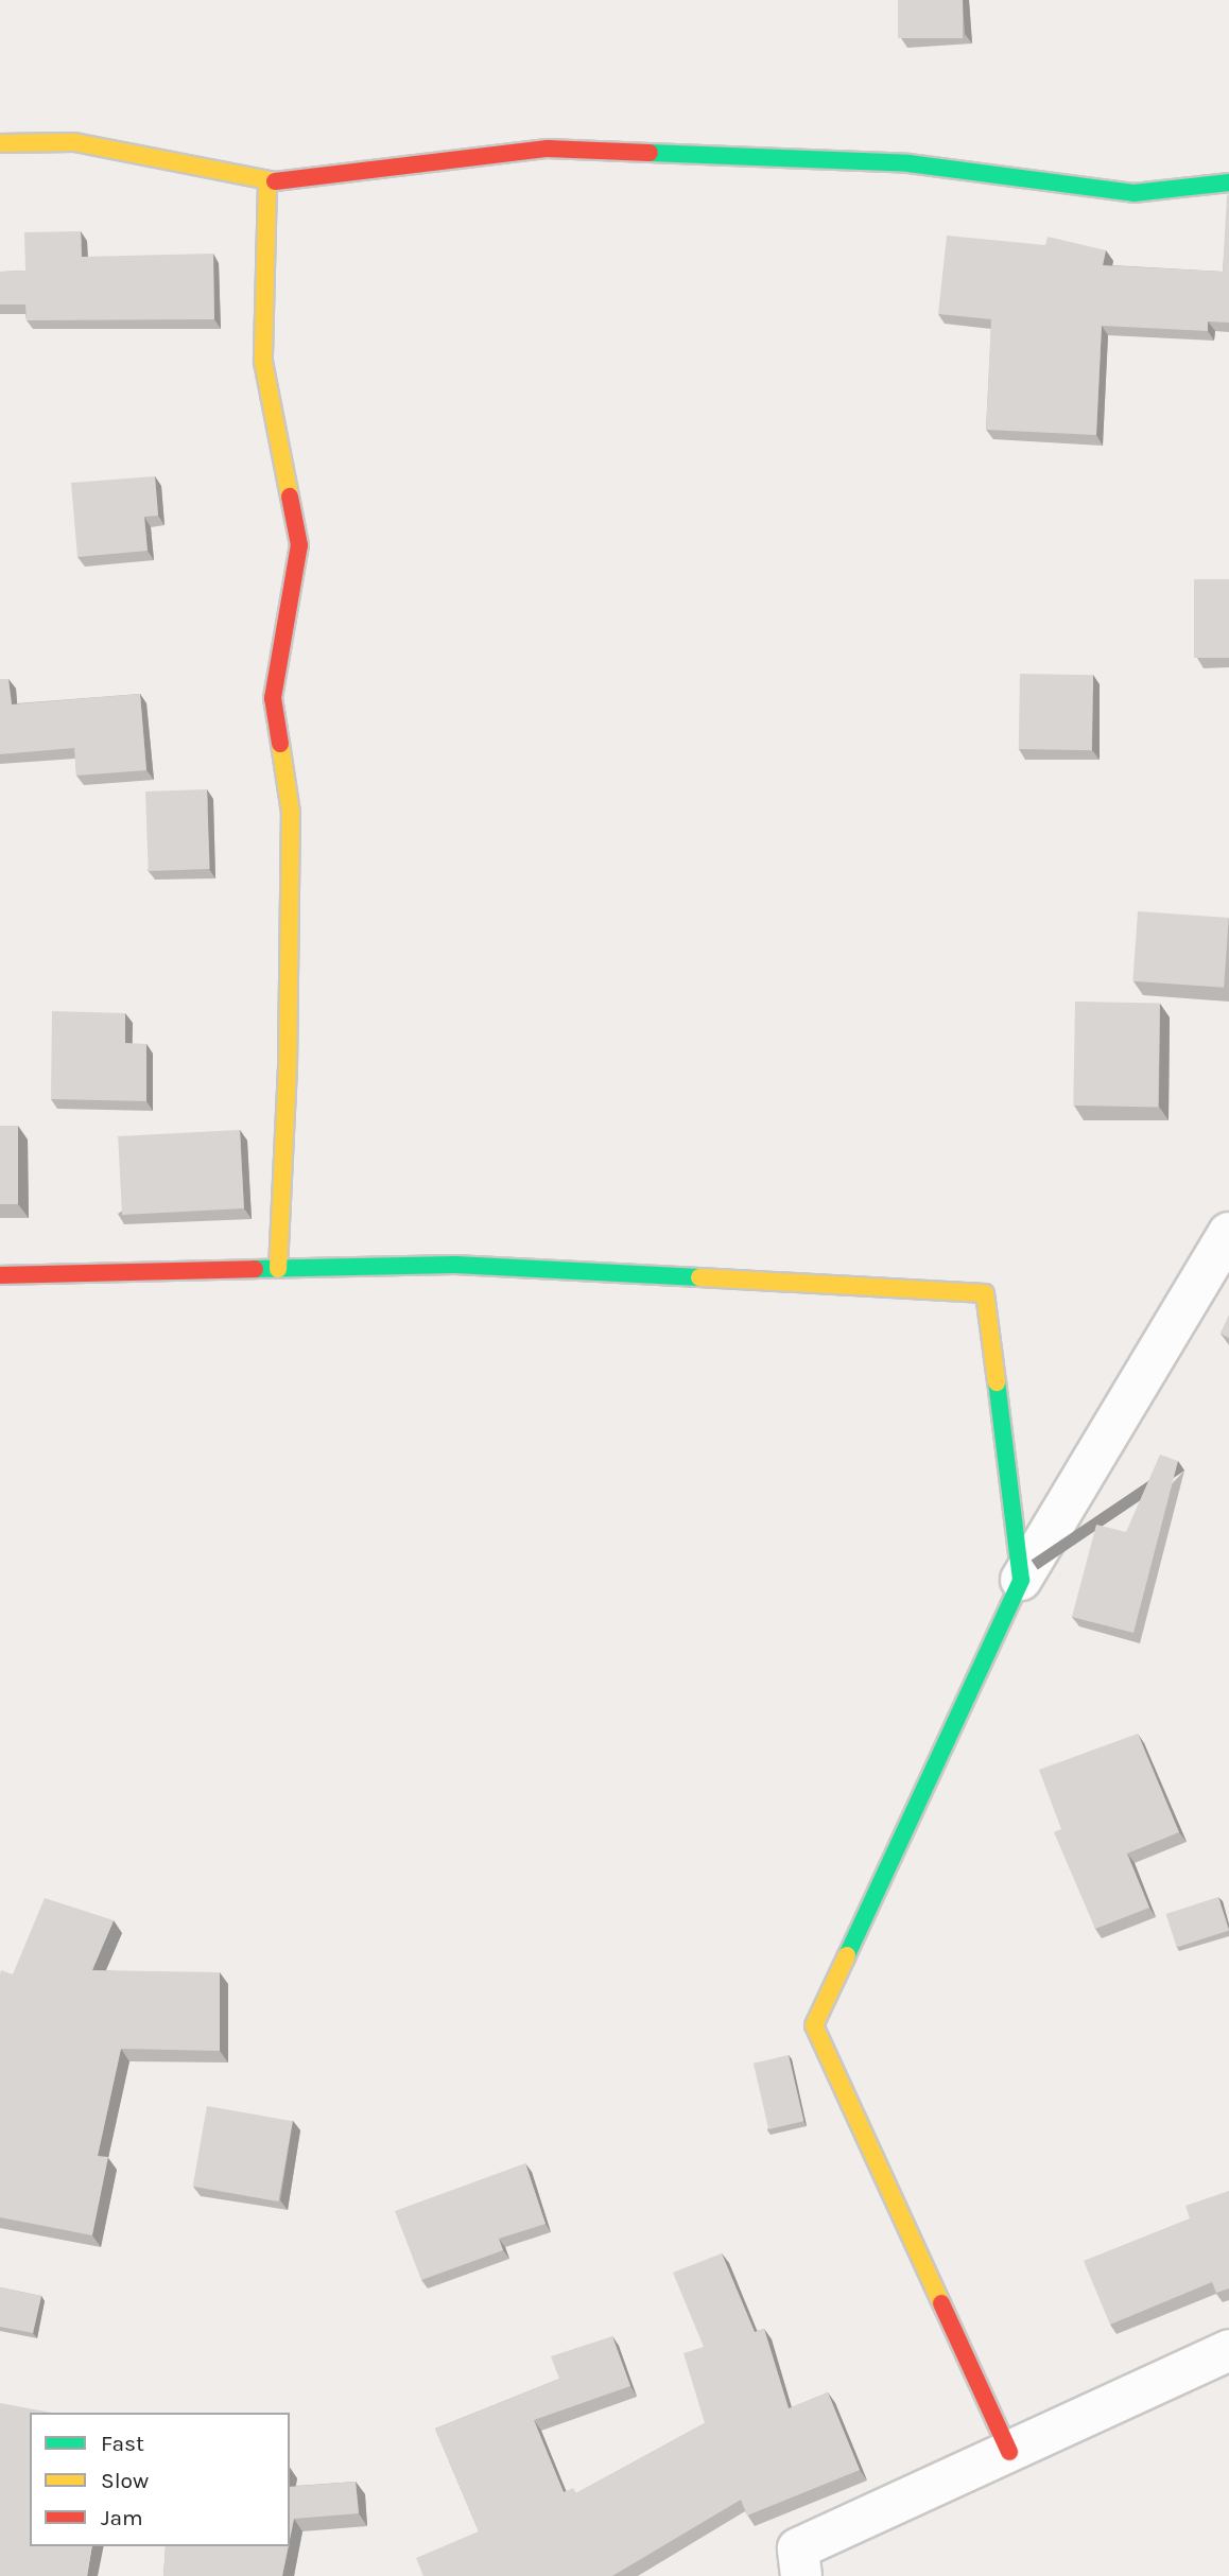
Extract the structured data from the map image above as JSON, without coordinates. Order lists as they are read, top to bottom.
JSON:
{
  "legend": ["Fast", "Slow", "Jam"]
}
